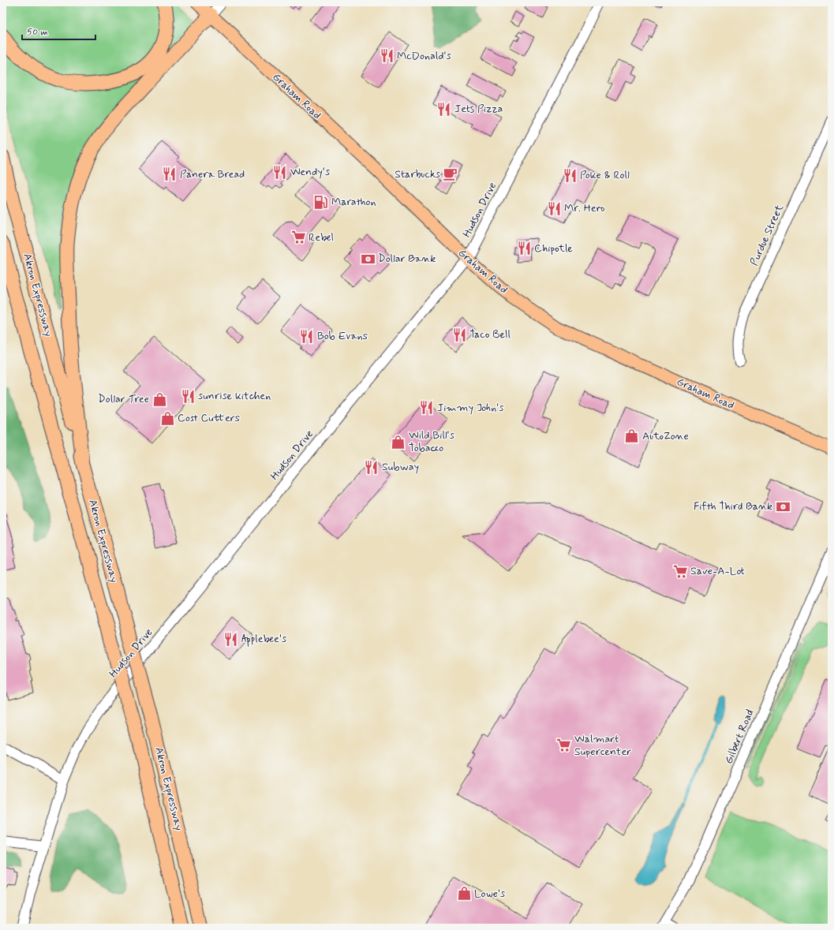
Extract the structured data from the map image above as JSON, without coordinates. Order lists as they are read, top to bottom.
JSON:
{
  "streets": {
    "highway": ["Akron Expressway"],
    "main road": ["Graham Road"],
    "street": ["Hudson Drive", "Purdue Street", "Gilbert Road"]
  },
  "crossings": [
    ["Graham Road", "Hudson Drive"]
  ],
  "places": {
    "restaurant": [
      "McDonald's",
      "Jets Pizza",
      "Wendy's",
      "Panera Bread",
      "Poke & Roll",
      "Mr. Hero",
      "Chipotle",
      "Taco Bell",
      "Bob Evans",
      "sunrise kitchen",
      "Jimmy John's",
      "Subway",
      "Applebee's"
    ],
    "cafe": ["Starbucks"],
    "fuel station": ["Marathon"],
    "supermarket": ["Rebel", "Save-A-Lot", "Walmart Supercenter"],
    "bank": ["Dollar Bank", "Fifth Third Bank"],
    "shop": [
      "Dollar Tree",
      "Cost Cutters",
      "AutoZone",
      "Wild Bill's Tobacco",
      "Lowe's"
    ]
  },
  "scale_bar": "50 m"
}
